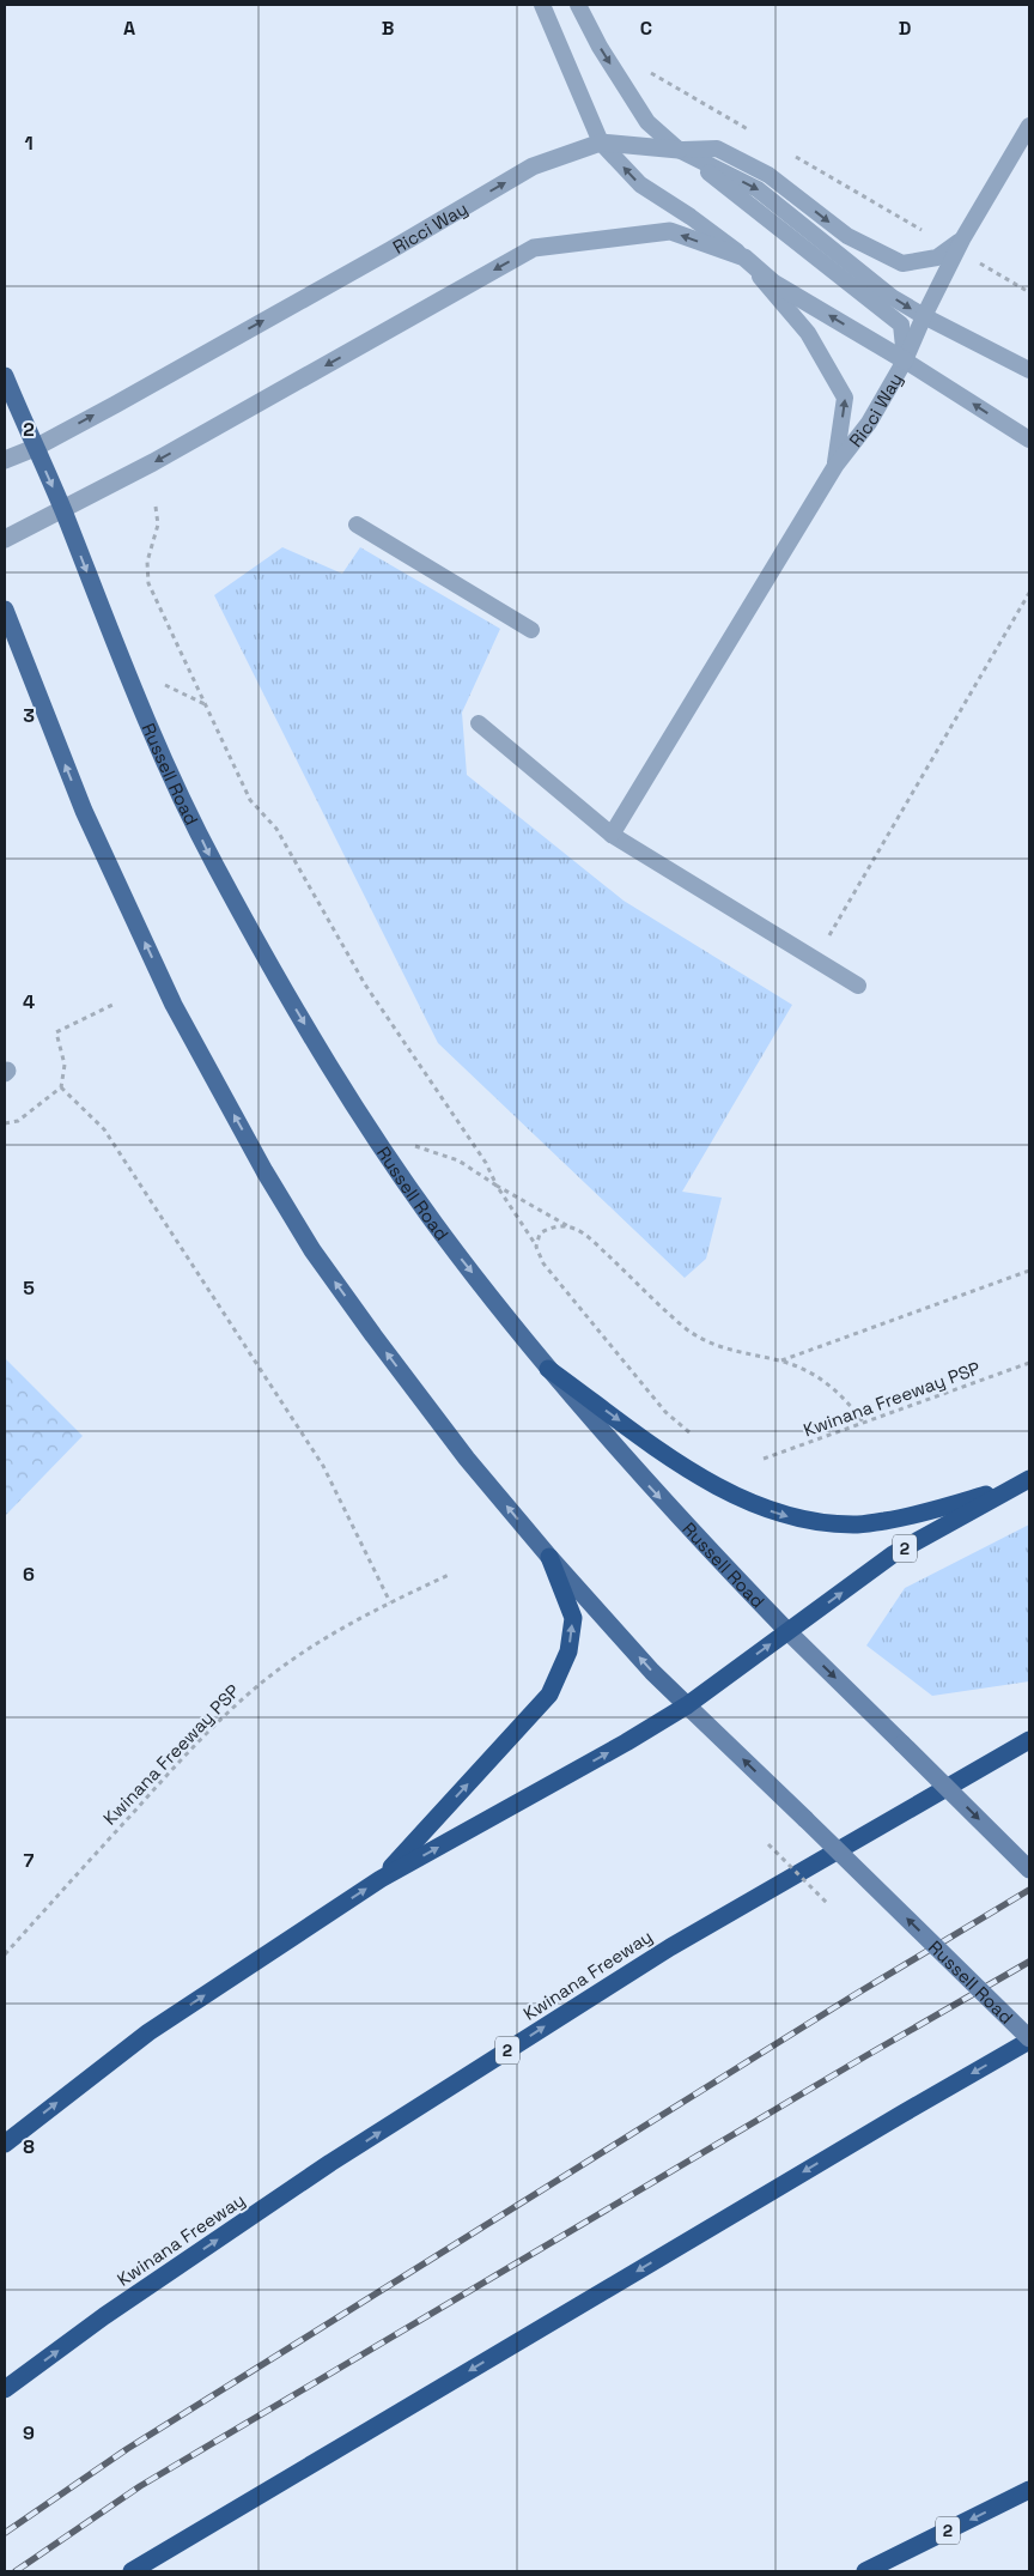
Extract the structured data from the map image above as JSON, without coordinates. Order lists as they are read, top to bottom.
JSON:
{
  "streets": {
    "highway": ["2", "Kwinana Freeway"],
    "main road": ["Russell Road"],
    "street": ["Ricci Way"],
    "path": ["Kwinana Freeway PSP"]
  },
  "crossings": [
    ["Ricci Way", "Russell Road"],
    ["Russell Road", "2"]
  ],
  "one_way": ["Kwinana Freeway"],
  "grid": {
    "columns": [
      "A",
      "B",
      "C",
      "D"
    ],
    "rows": [
      "1",
      "2",
      "3",
      "4",
      "5",
      "6",
      "7",
      "8",
      "9"
    ]
  }
}
